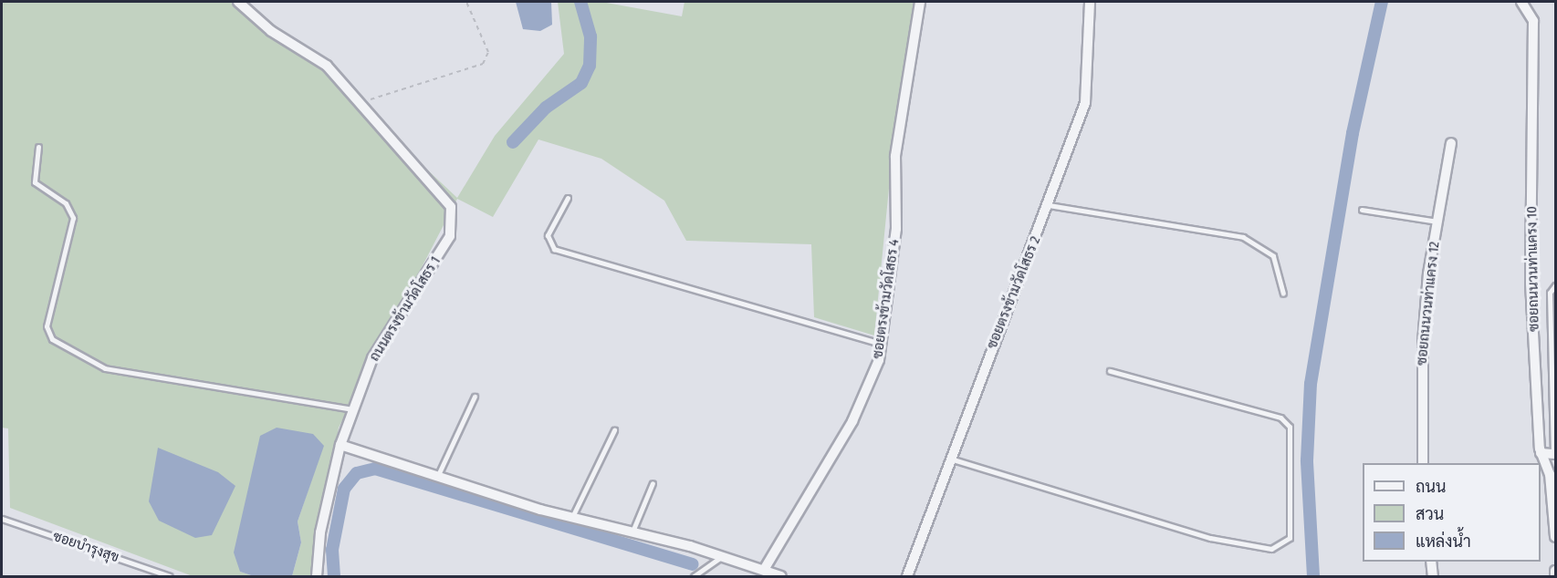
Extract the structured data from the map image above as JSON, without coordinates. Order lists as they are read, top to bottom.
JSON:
{
  "streets": {
    "street": [
      "ซอยถนนวนท่าแครง 10",
      "ซอยตรงข้ามวัดโสธร 2",
      "ซอยตรงข้ามวัดโสธร 4",
      "ซอยถนนวนท่าแครง 12",
      "ถนนตรงข้ามวัดโสธร 1"
    ],
    "lane": ["ซอยบำรุงสุข"]
  },
  "legend": ["ถนน", "สวน", "แหล่งน้ำ"]
}
